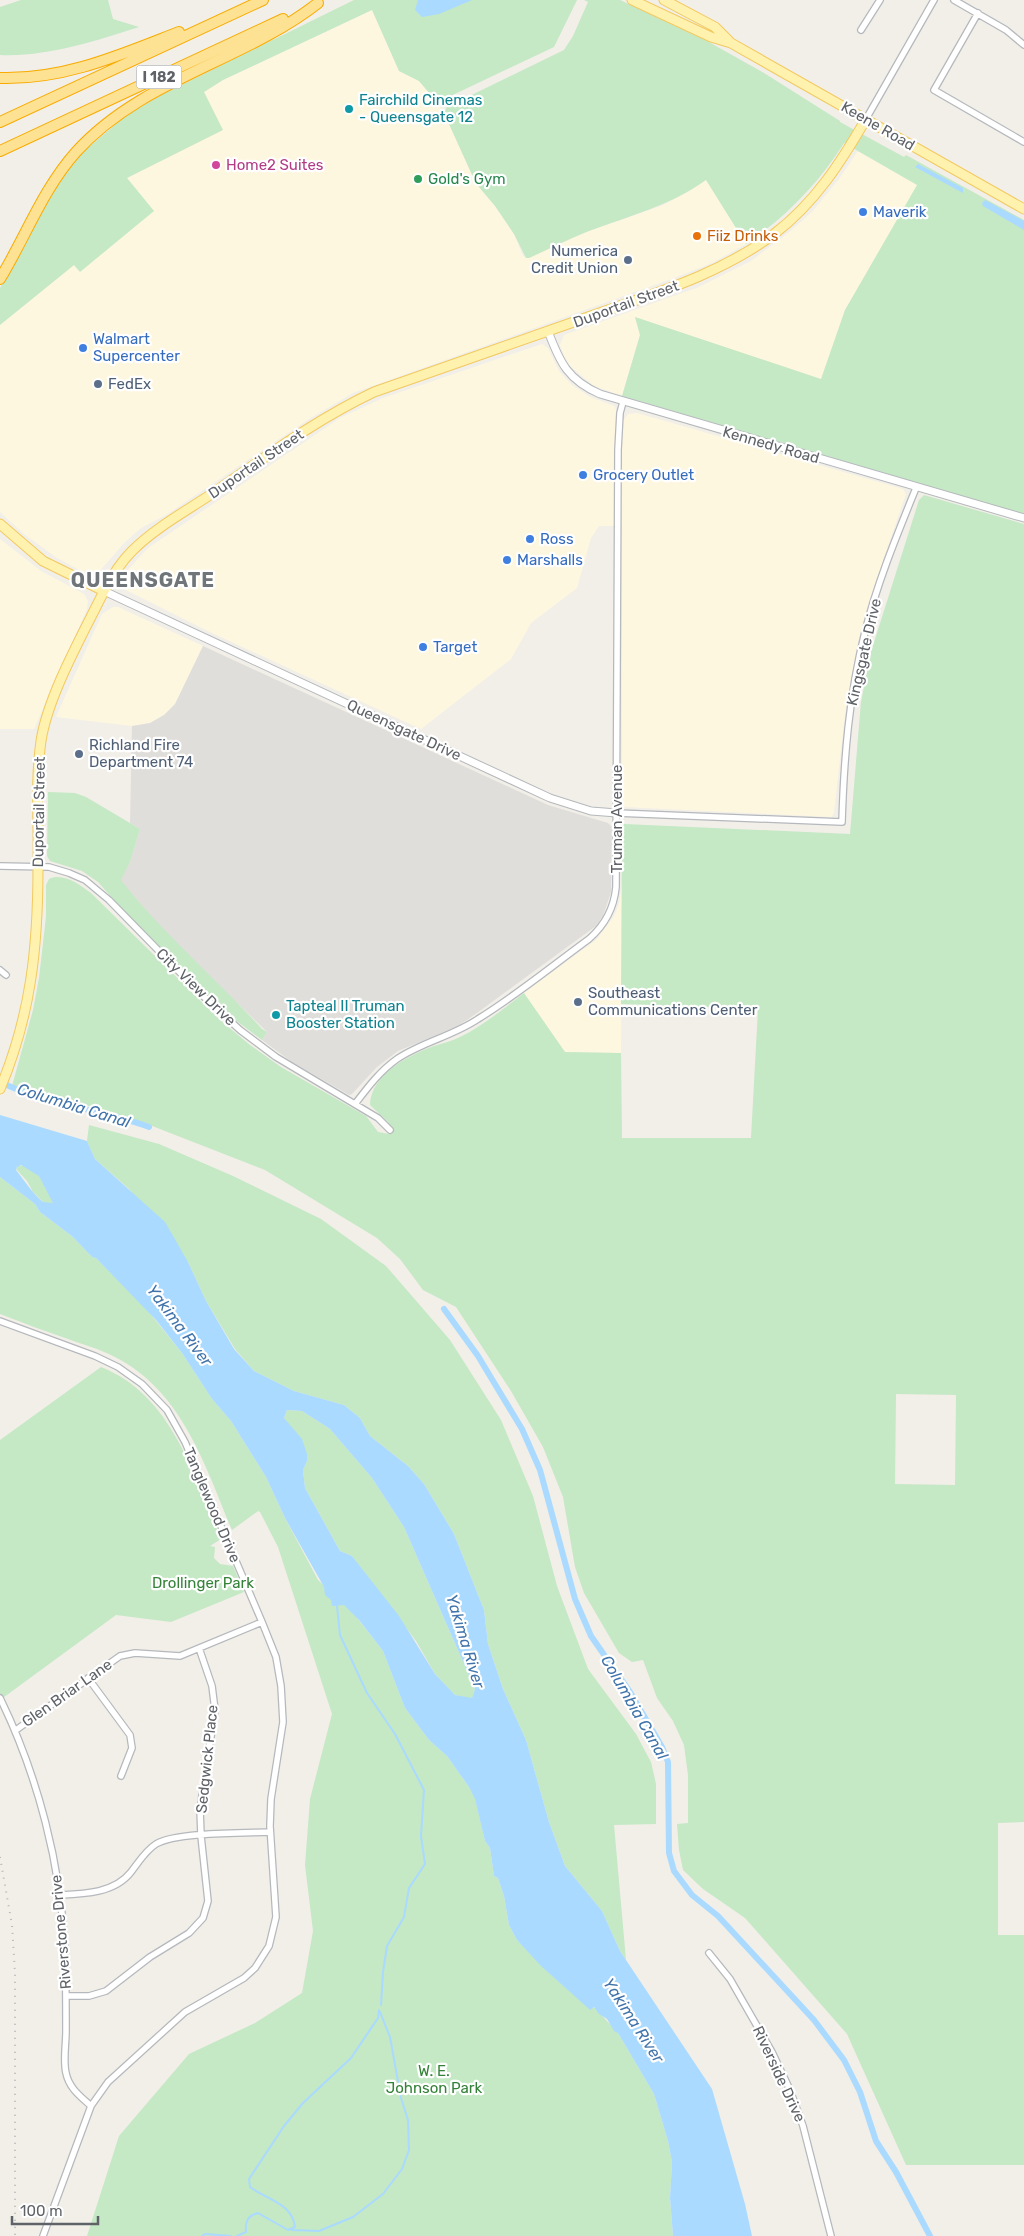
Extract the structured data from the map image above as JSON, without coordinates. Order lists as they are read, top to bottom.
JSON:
{
  "streets": {
    "highway": ["I 182"],
    "main road": ["Keene Road", "Duportail Street", "Queensgate Drive"],
    "street": [
      "Kennedy Road",
      "Kingsgate Drive",
      "Truman Avenue",
      "City View Drive",
      "Tanglewood Drive",
      "Glen Briar Lane",
      "Sedgwick Place",
      "Riverstone Drive",
      "Riverside Drive"
    ]
  },
  "crossings": [
    ["Keene Road", "Duportail Street"],
    ["Duportail Street", "Kennedy Road"],
    ["Duportail Street", "Queensgate Drive"],
    ["Duportail Street", "City View Drive"],
    ["Kennedy Road", "Kingsgate Drive"],
    ["Kennedy Road", "Truman Avenue"],
    ["Kingsgate Drive", "Queensgate Drive"],
    ["Queensgate Drive", "Truman Avenue"],
    ["Truman Avenue", "City View Drive"],
    ["Tanglewood Drive", "Glen Briar Lane"],
    ["Tanglewood Drive", "Riverstone Drive"],
    ["Glen Briar Lane", "Sedgwick Place"],
    ["Glen Briar Lane", "Riverstone Drive"],
    ["Sedgwick Place", "Riverstone Drive"]
  ],
  "districts": ["QUEENSGATE"],
  "water": ["Columbia Canal", "Yakima River"],
  "parks": ["Drollinger Park", "W. E. Johnson Park"],
  "places": [
    "Fairchild Cinemas - Queensgate 12",
    "Home2 Suites",
    "Gold's Gym",
    "Maverik",
    "Fiiz Drinks",
    "Numerica Credit Union",
    "Walmart Supercenter",
    "FedEx",
    "Grocery Outlet",
    "Ross",
    "Marshalls",
    "Target",
    "Richland Fire Department 74",
    "Southeast Communications Center",
    "Tapteal II Truman Booster Station"
  ],
  "scale_bar": "100 m"
}
